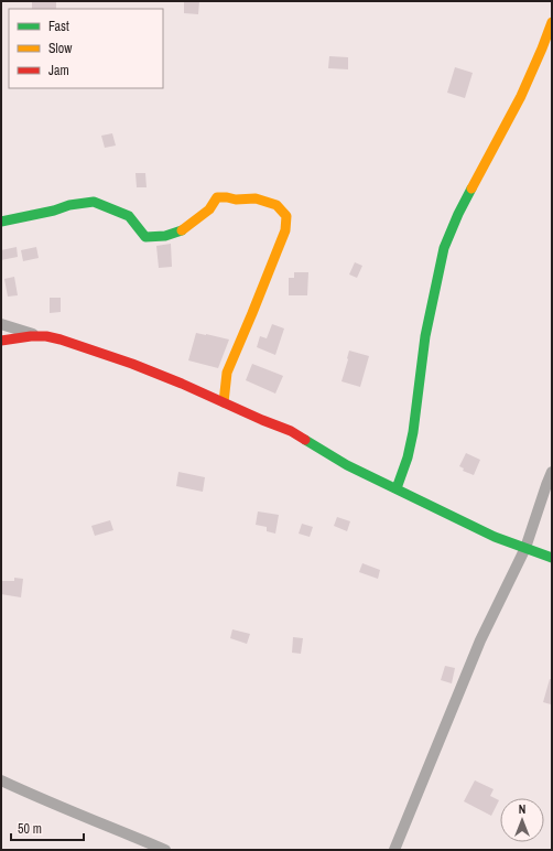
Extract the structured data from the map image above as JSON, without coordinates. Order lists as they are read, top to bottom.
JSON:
{
  "legend": ["Fast", "Slow", "Jam"],
  "scale_bar": "50 m",
  "north": "top"
}
